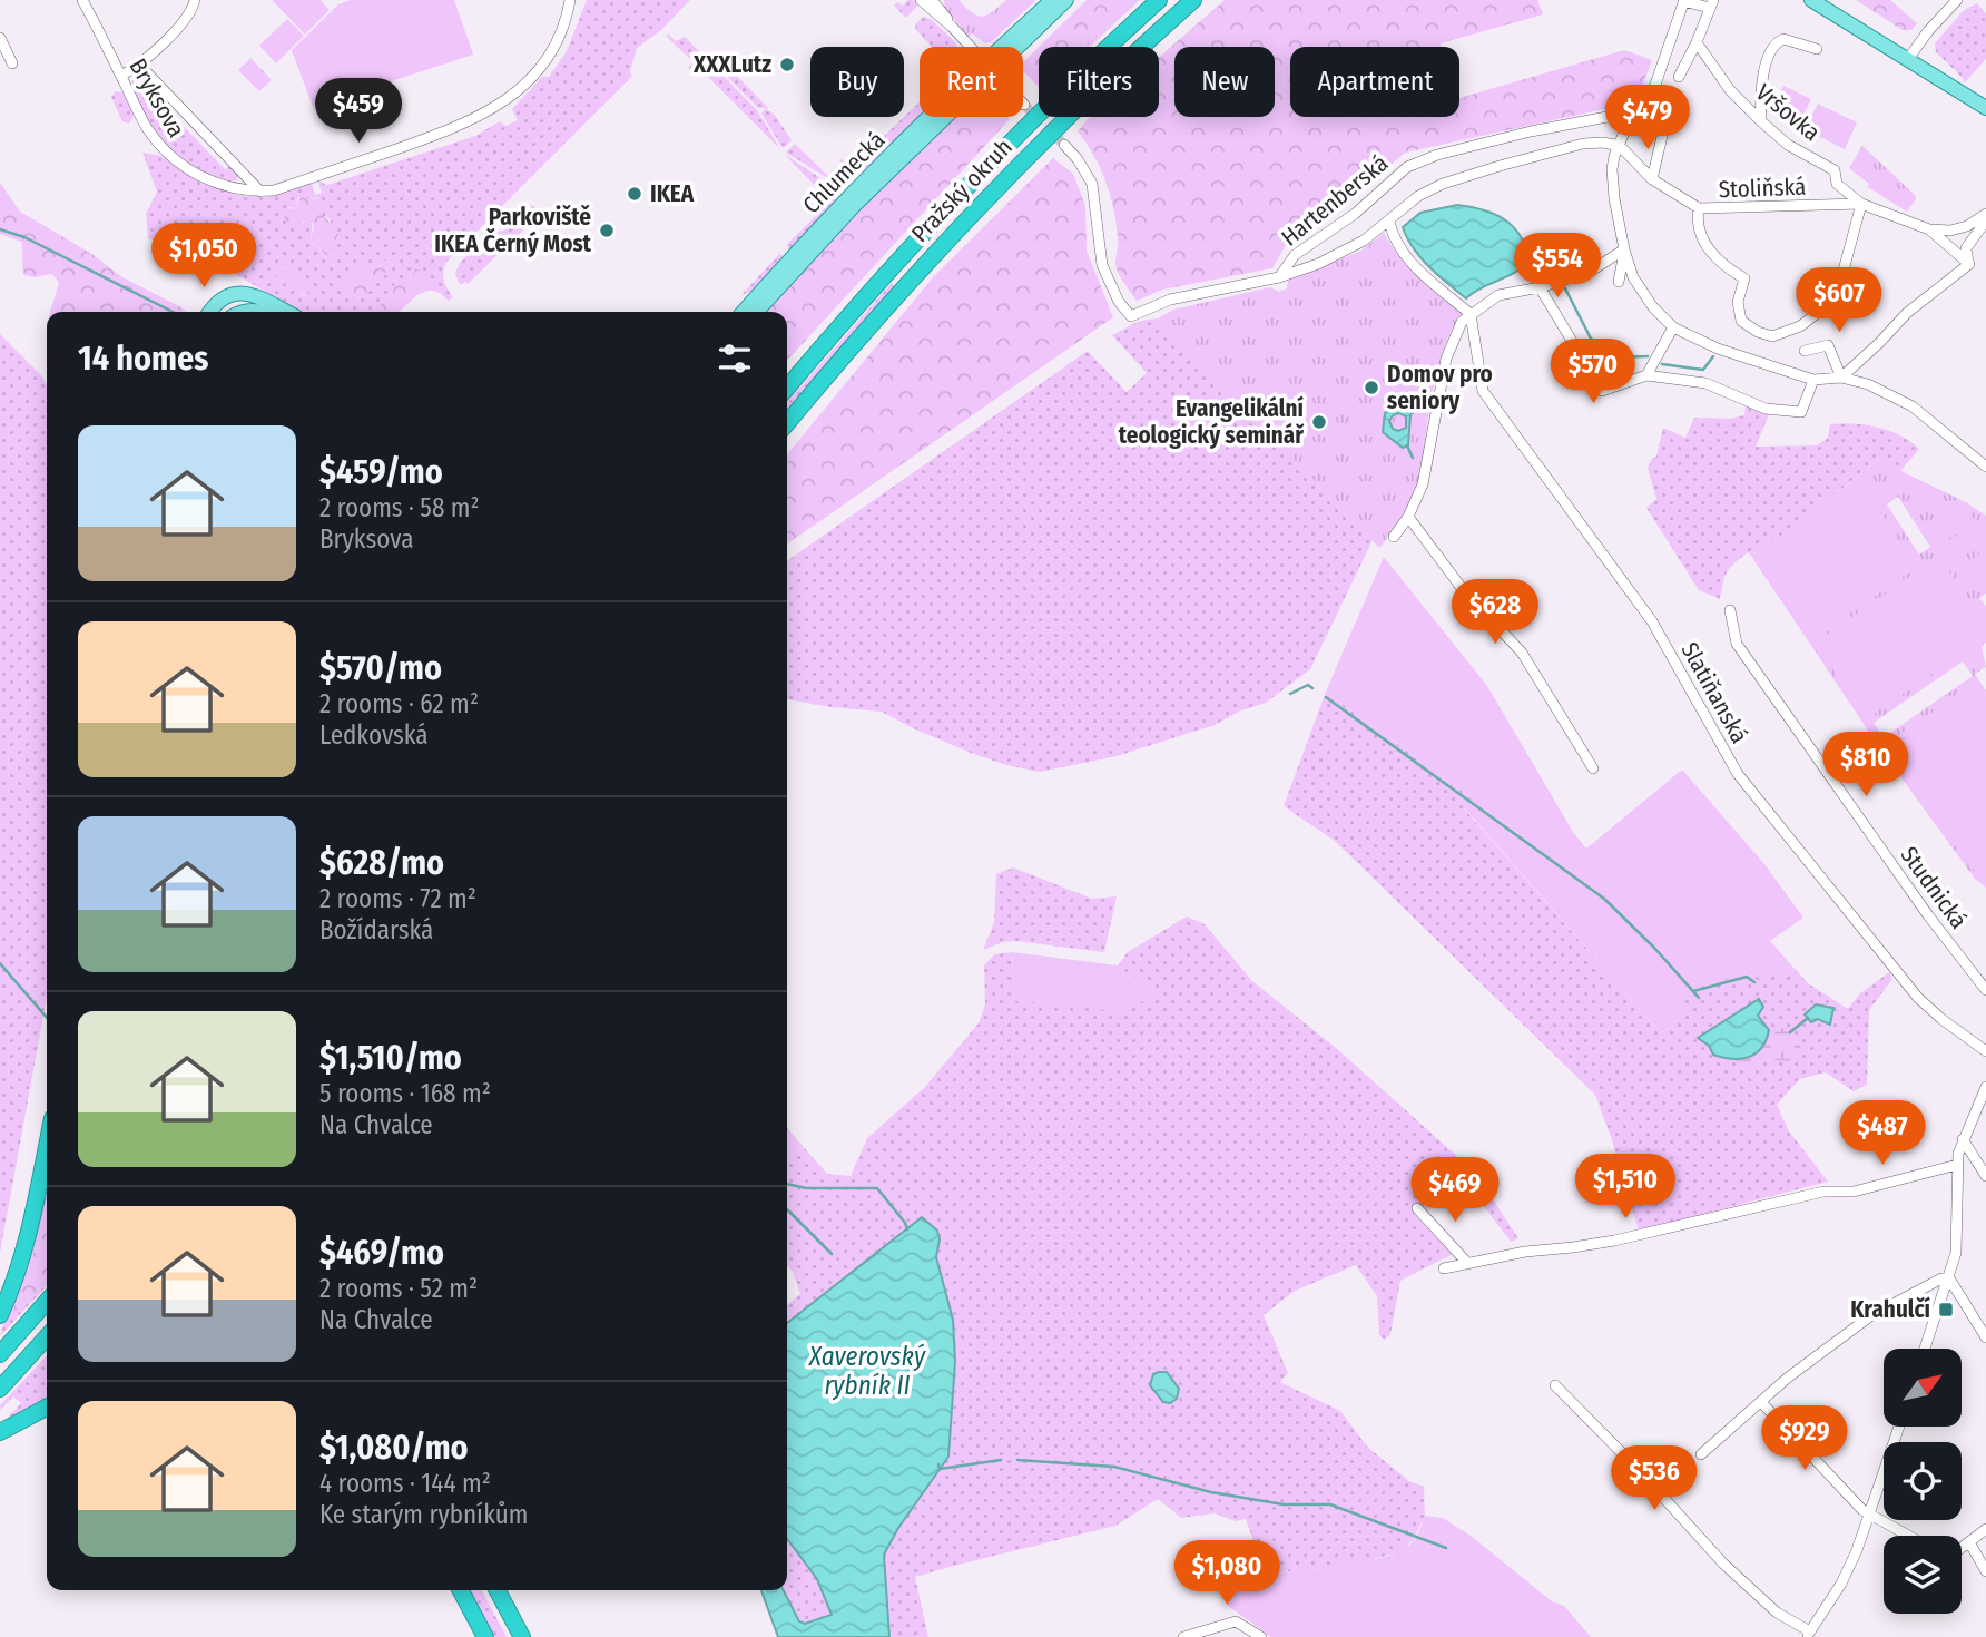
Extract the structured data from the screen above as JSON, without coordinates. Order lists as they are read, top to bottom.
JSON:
{
  "streets": {
    "highway": ["Pražský okruh"],
    "main road": ["Chlumecká"],
    "street": [
      "Bryksova",
      "Vršovka",
      "Stoliňská",
      "Hartenberská",
      "Slatiňanská",
      "Studnická"
    ]
  },
  "crossings": [
    ["Vršovka", "Stoliňská"]
  ],
  "water": ["Xaverovský rybník II"],
  "places": {
    "other": [
      "XXXLutz",
      "IKEA",
      "Parkoviště IKEA Černý Most",
      "Domov pro seniory",
      "Evangelikální teologický seminář"
    ],
    "transit": ["Krahulčí"]
  },
  "north": "top right",
  "page": {
    "chip": [
      "Buy",
      "Rent",
      "Filters",
      "New",
      "Apartment"
    ],
    "price": [
      "$459",
      "$479",
      "$1,050",
      "$554",
      "$607",
      "$570",
      "$628",
      "$810",
      "$487",
      "$1,510",
      "$469",
      "$929",
      "$536",
      "$1,080"
    ],
    "heading": "14 homes",
    "list": [
      {
        "name": "$459/mo",
        "note": "2 rooms · 58 m² · Bryksova"
      },
      {
        "name": "$570/mo",
        "note": "2 rooms · 62 m² · Ledkovská"
      },
      {
        "name": "$628/mo",
        "note": "2 rooms · 72 m² · Božídarská"
      },
      {
        "name": "$1,510/mo",
        "note": "5 rooms · 168 m² · Na Chvalce"
      },
      {
        "name": "$469/mo",
        "note": "2 rooms · 52 m² · Na Chvalce"
      },
      {
        "name": "$1,080/mo",
        "note": "4 rooms · 144 m² · Ke starým rybníkům"
      }
    ]
  }
}
